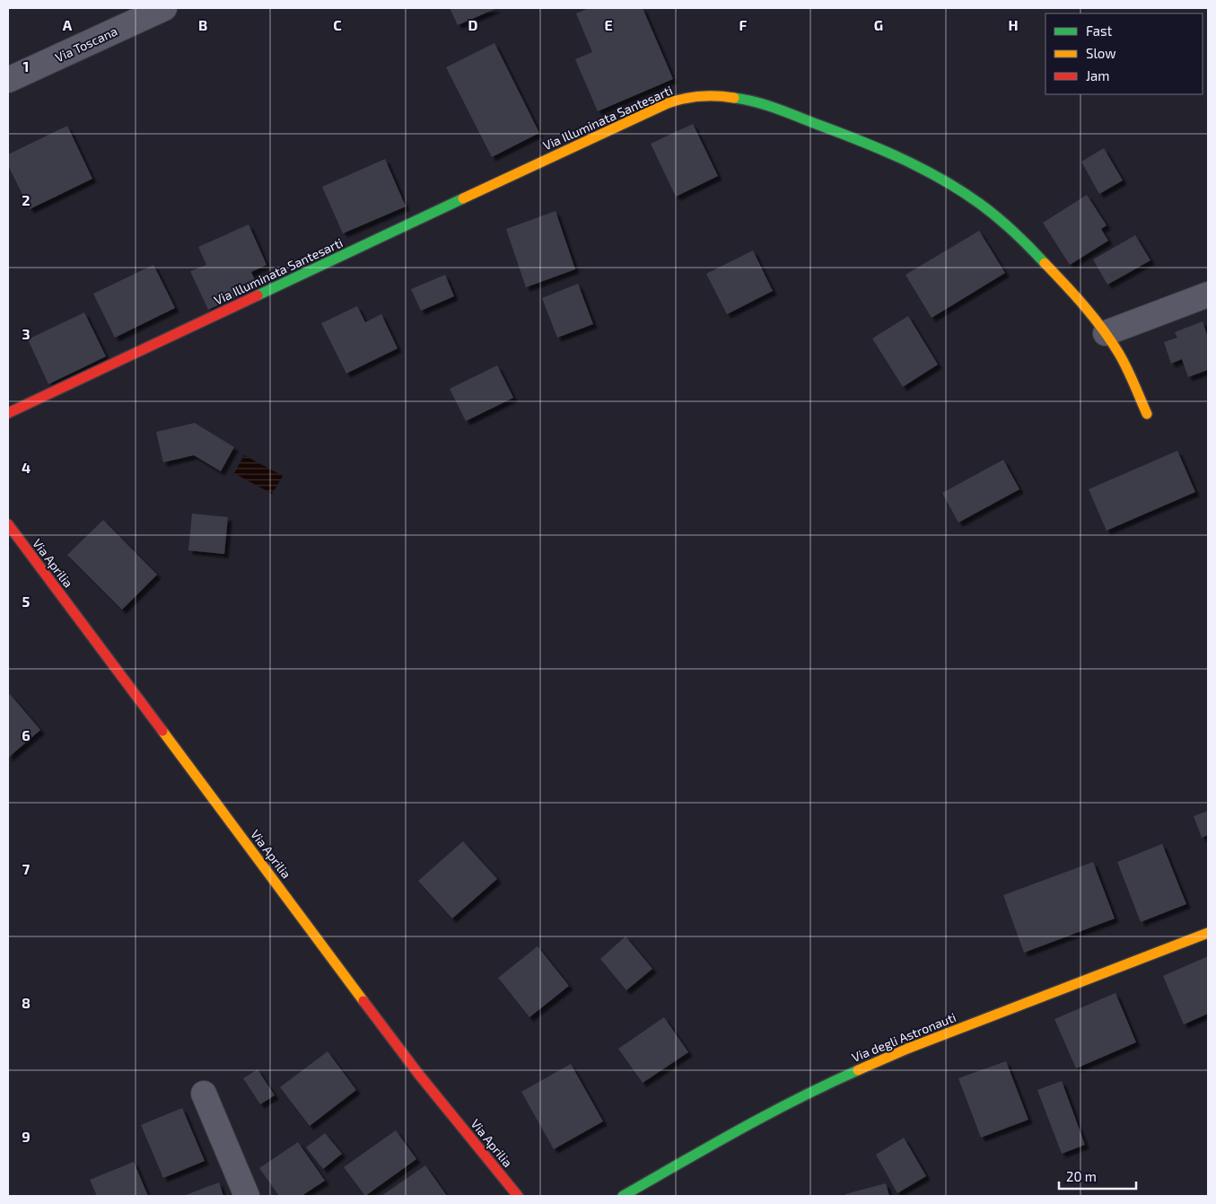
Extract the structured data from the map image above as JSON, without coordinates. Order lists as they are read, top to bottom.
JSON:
{
  "streets": {
    "street": [
      "Via Toscana",
      "Via Illuminata Santesarti",
      "Via Aprilia",
      "Via degli Astronauti"
    ]
  },
  "legend": ["Fast", "Slow", "Jam"],
  "scale_bar": "20 m",
  "grid": {
    "columns": [
      "A",
      "B",
      "C",
      "D",
      "E",
      "F",
      "G",
      "H"
    ],
    "rows": [
      "1",
      "2",
      "3",
      "4",
      "5",
      "6",
      "7",
      "8",
      "9"
    ]
  }
}
